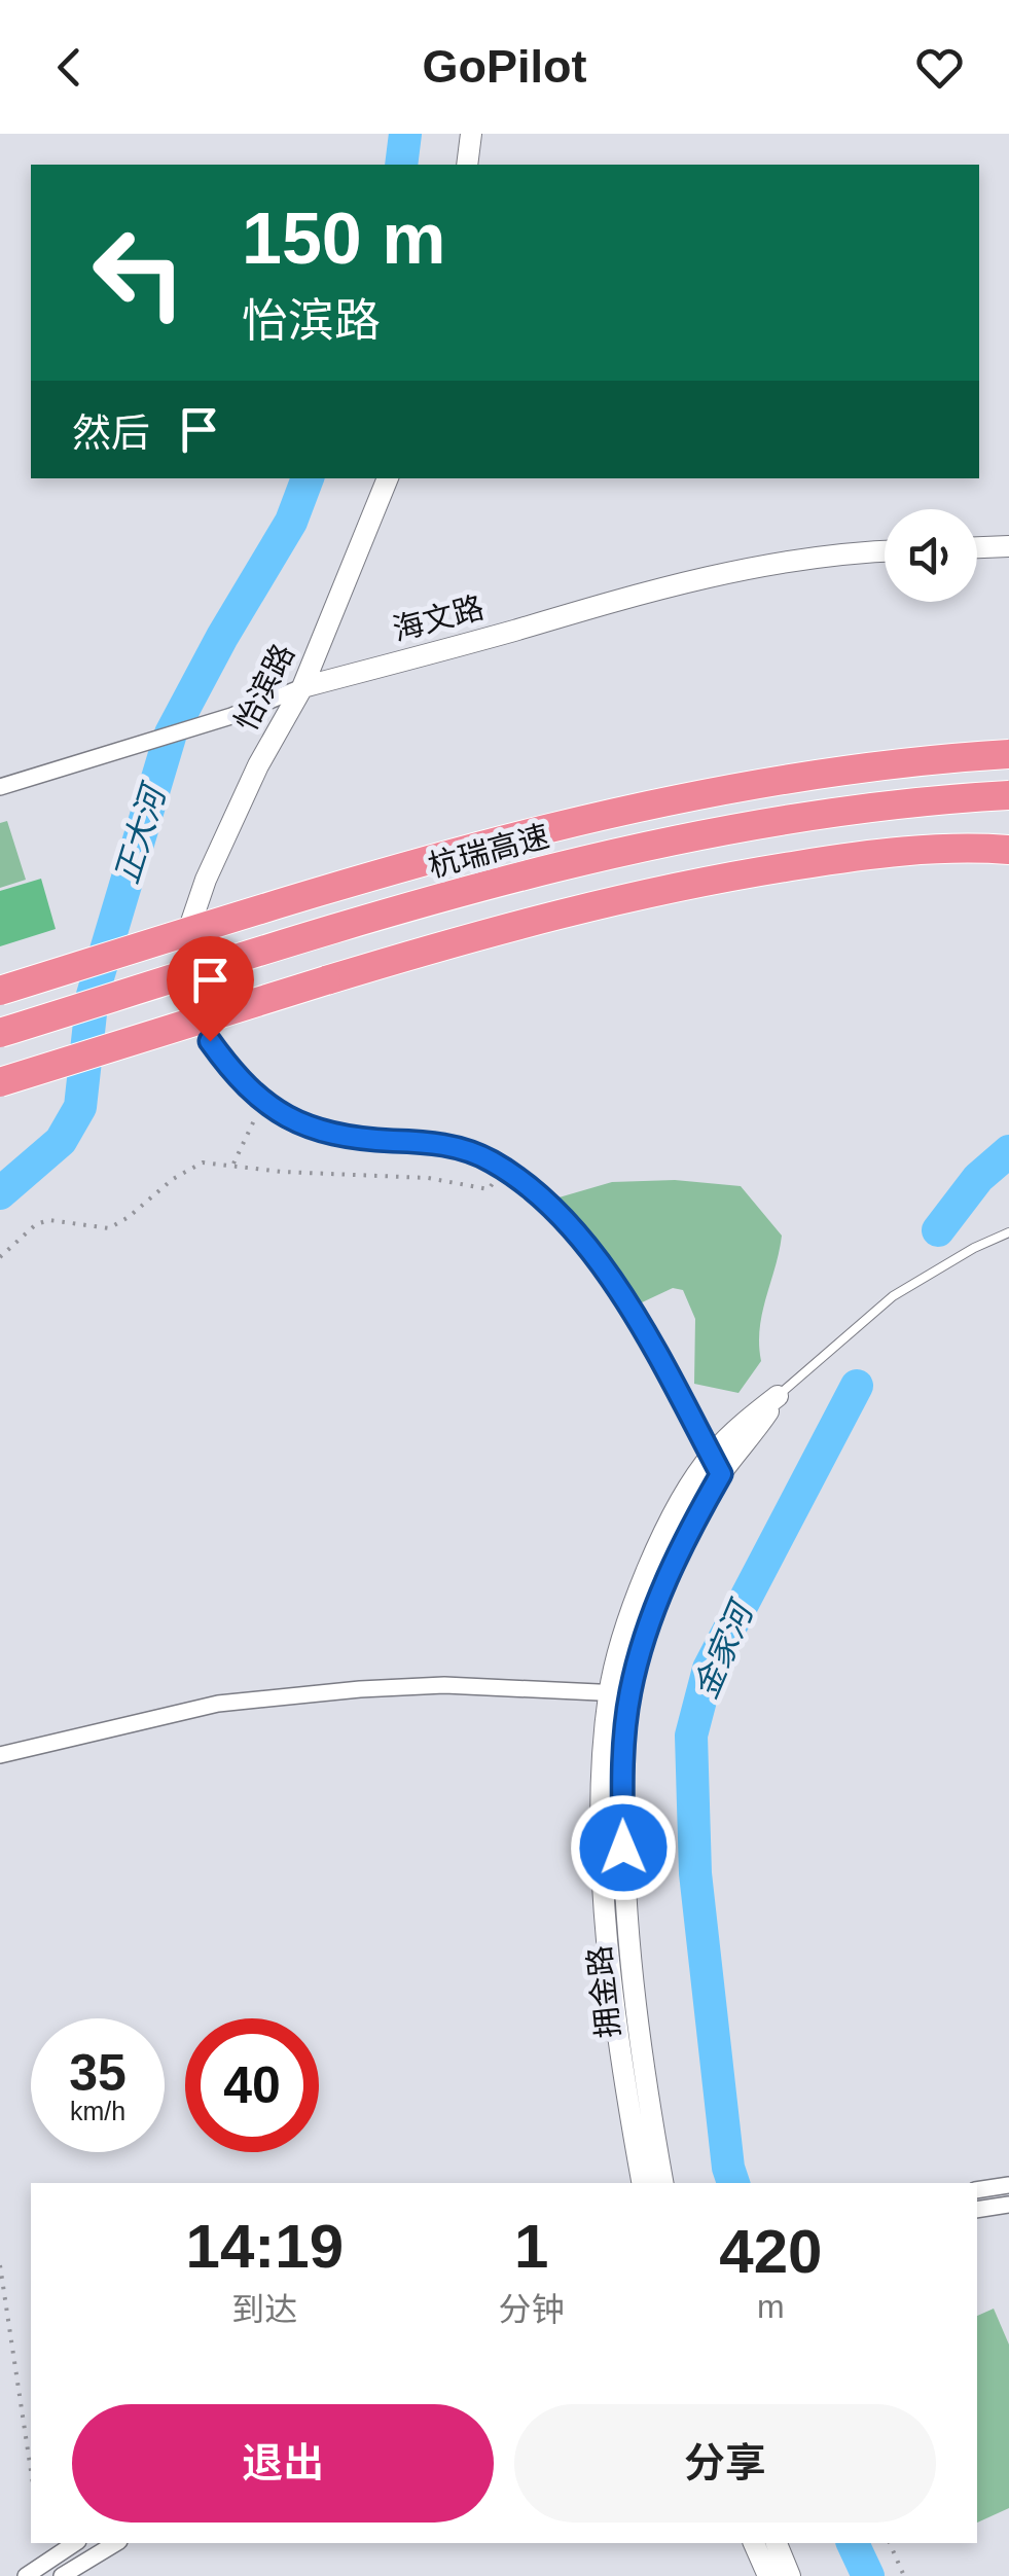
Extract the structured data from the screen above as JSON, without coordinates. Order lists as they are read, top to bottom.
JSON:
{
  "streets": {
    "highway": ["杭瑞高速"],
    "street": ["海文路", "怡滨路", "拥金路"]
  },
  "crossings": [
    ["海文路", "怡滨路"]
  ],
  "water": ["正大河", "金家河"],
  "page": {
    "header": "GoPilot",
    "turn": ["150 m", "怡滨路"],
    "then": "然后",
    "speed": "35 km/h",
    "limit": "40",
    "eta": [
      "14:19",
      "到达",
      "1",
      "分钟",
      "420",
      "m"
    ],
    "buttons": ["退出", "分享"]
  }
}
